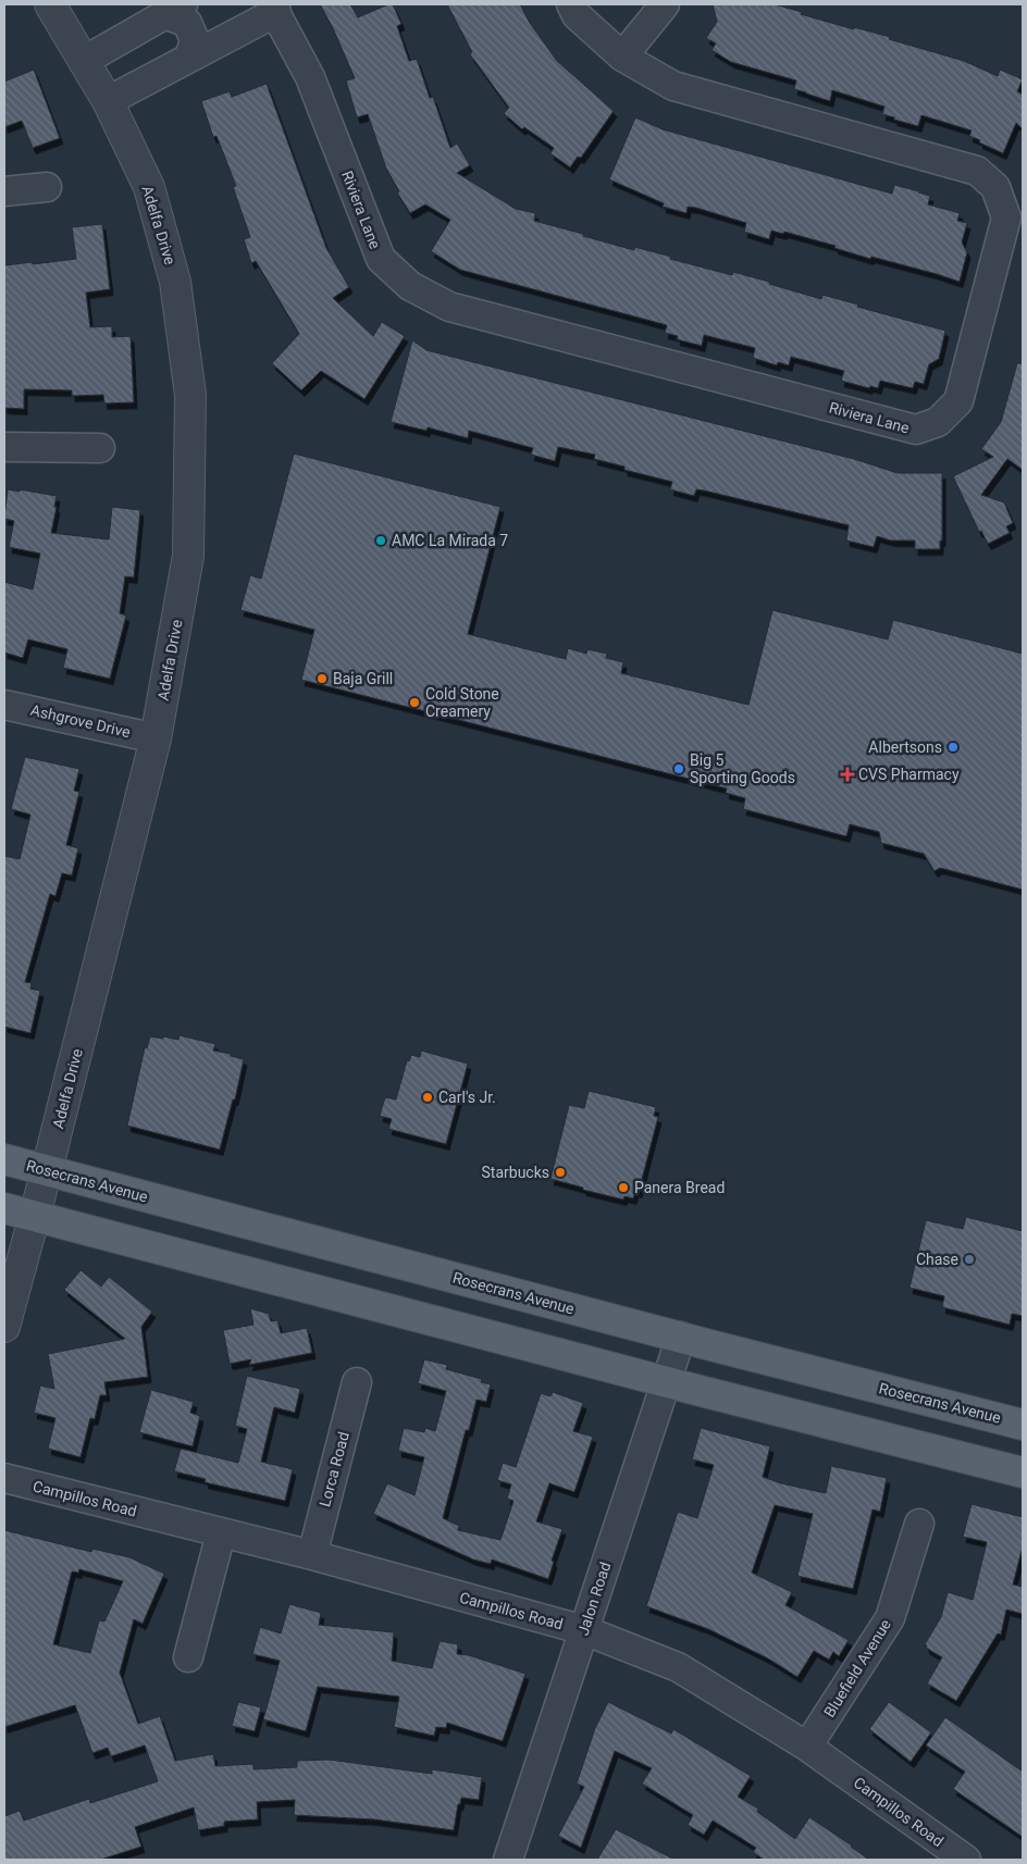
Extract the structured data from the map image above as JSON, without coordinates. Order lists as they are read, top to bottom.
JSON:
{
  "streets": {
    "main road": ["Rosecrans Avenue"],
    "street": [
      "Riviera Lane",
      "Adelfa Drive",
      "Ashgrove Drive",
      "Lorca Road",
      "Campillos Road",
      "Jalon Road",
      "Bluefield Avenue"
    ]
  },
  "crossings": [
    ["Adelfa Drive", "Ashgrove Drive"],
    ["Adelfa Drive", "Rosecrans Avenue"],
    ["Rosecrans Avenue", "Jalon Road"],
    ["Lorca Road", "Campillos Road"],
    ["Campillos Road", "Jalon Road"],
    ["Campillos Road", "Bluefield Avenue"]
  ],
  "places": {
    "other": [
      "AMC La Mirada 7",
      "Baja Grill",
      "Cold Stone Creamery",
      "Albertsons",
      "Big 5 Sporting Goods",
      "Carl's Jr.",
      "Starbucks",
      "Panera Bread",
      "Chase"
    ],
    "health": ["CVS Pharmacy"]
  }
}
